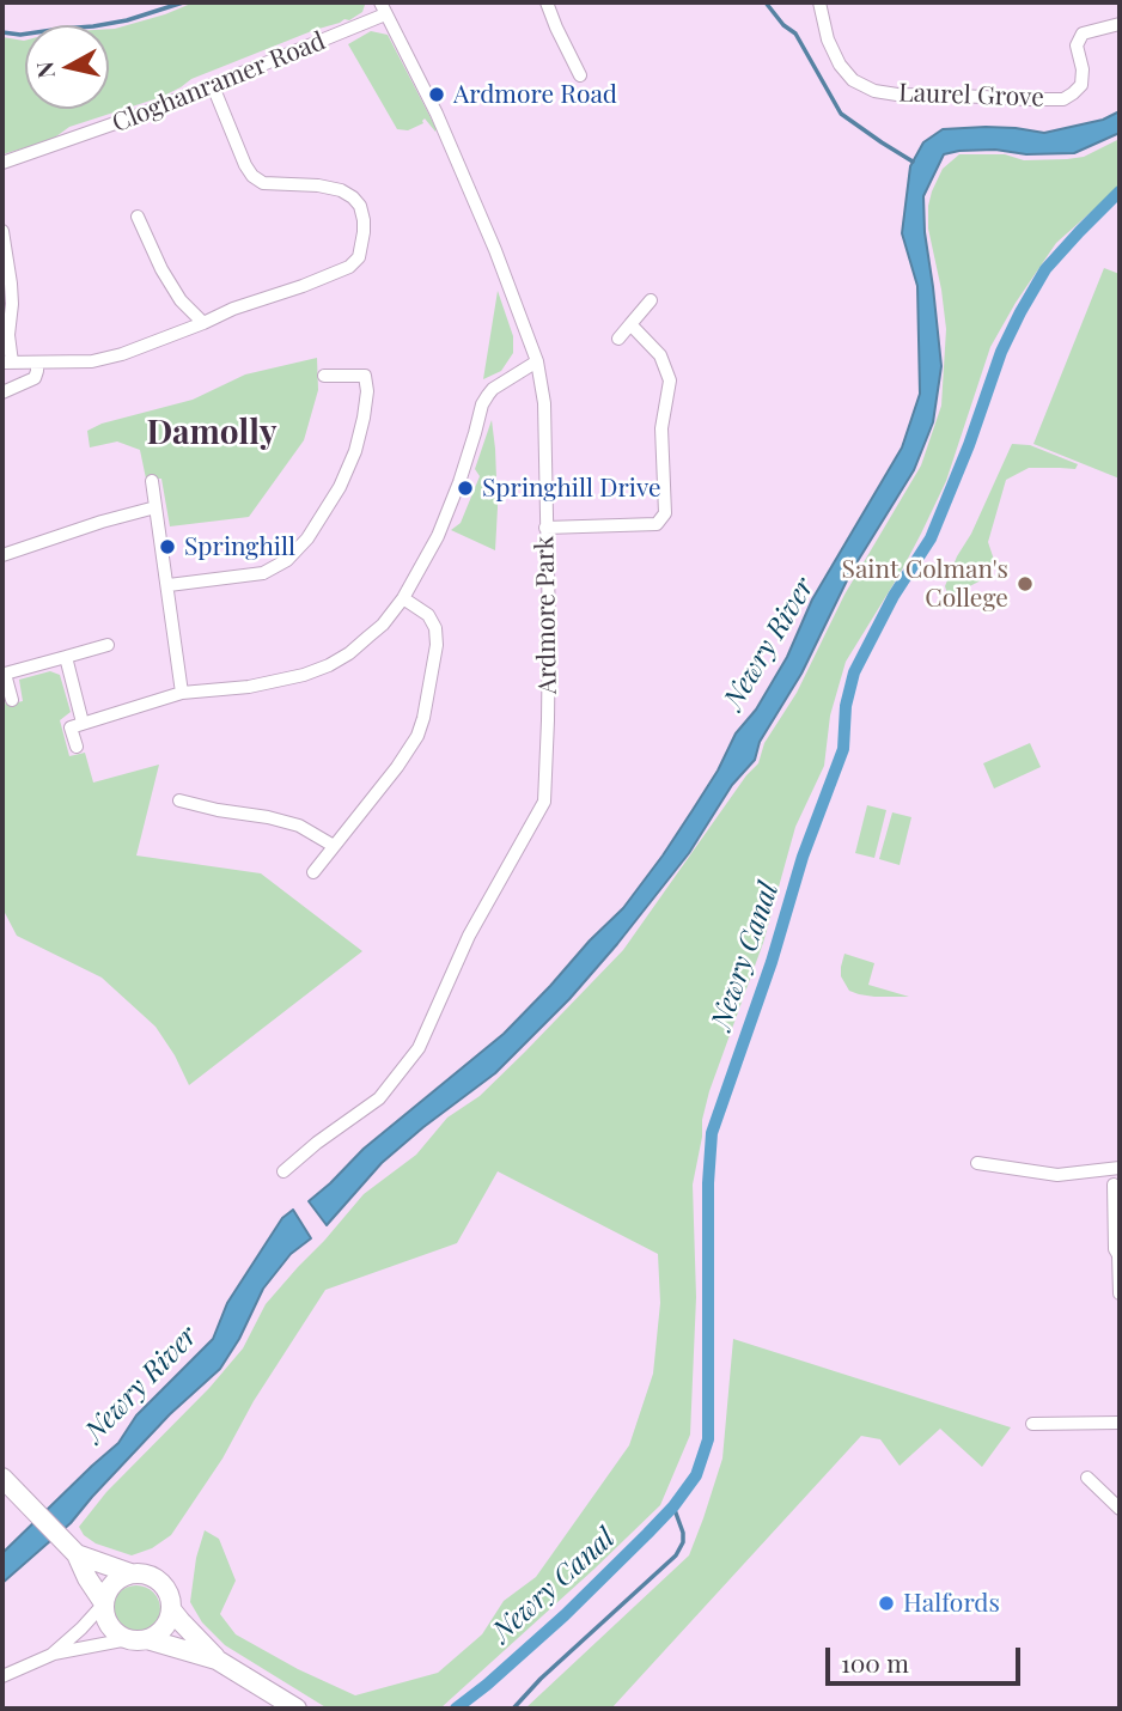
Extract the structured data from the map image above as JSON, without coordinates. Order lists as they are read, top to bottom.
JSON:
{
  "streets": {
    "street": ["Cloghanramer Road", "Laurel Grove", "Ardmore Park"]
  },
  "crossings": [
    ["Cloghanramer Road", "Ardmore Park"]
  ],
  "districts": ["Damolly"],
  "water": ["Newry River", "Newry Canal"],
  "places": [
    "Ardmore Road",
    "Springhill Drive",
    "Springhill",
    "Saint Colman's College",
    "Halfords"
  ],
  "scale_bar": "100 m",
  "north": "left"
}
